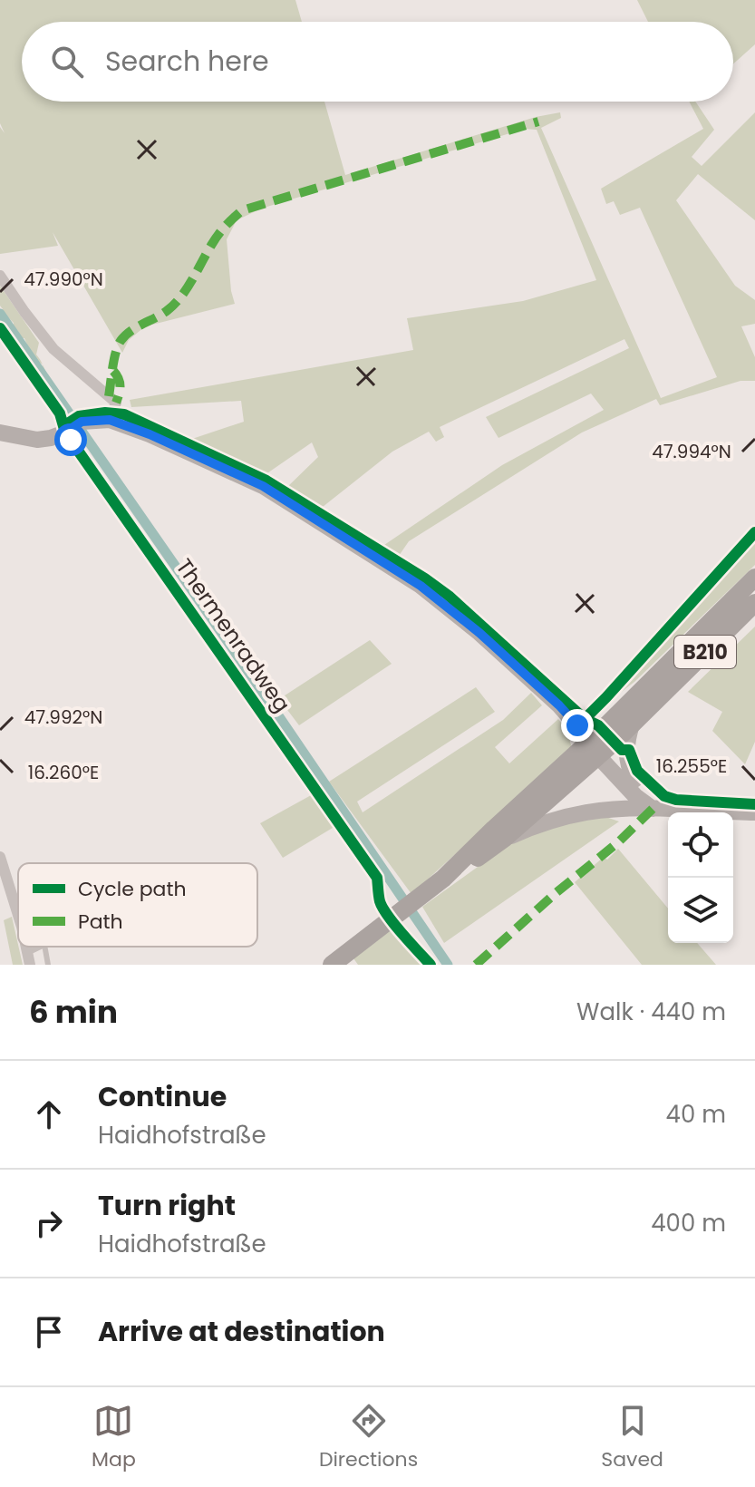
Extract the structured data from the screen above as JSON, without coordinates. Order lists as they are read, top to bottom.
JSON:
{
  "streets": {
    "main road": ["B210"],
    "cycle path": ["Thermenradweg"]
  },
  "legend": ["Cycle path", "Path"],
  "page": {
    "search": "Search here",
    "heading": ["6 min", "Walk · 440 m"],
    "list": [
      ["Continue", "Haidhofstraße", "40 m"],
      ["Turn right", "Haidhofstraße", "400 m"],
      "Arrive at destination"
    ],
    "nav": ["Map", "Directions", "Saved"]
  },
  "coordinates": [
    "47.990°N",
    "47.994°N",
    "47.992°N",
    "16.255°E",
    "16.260°E"
  ]
}
